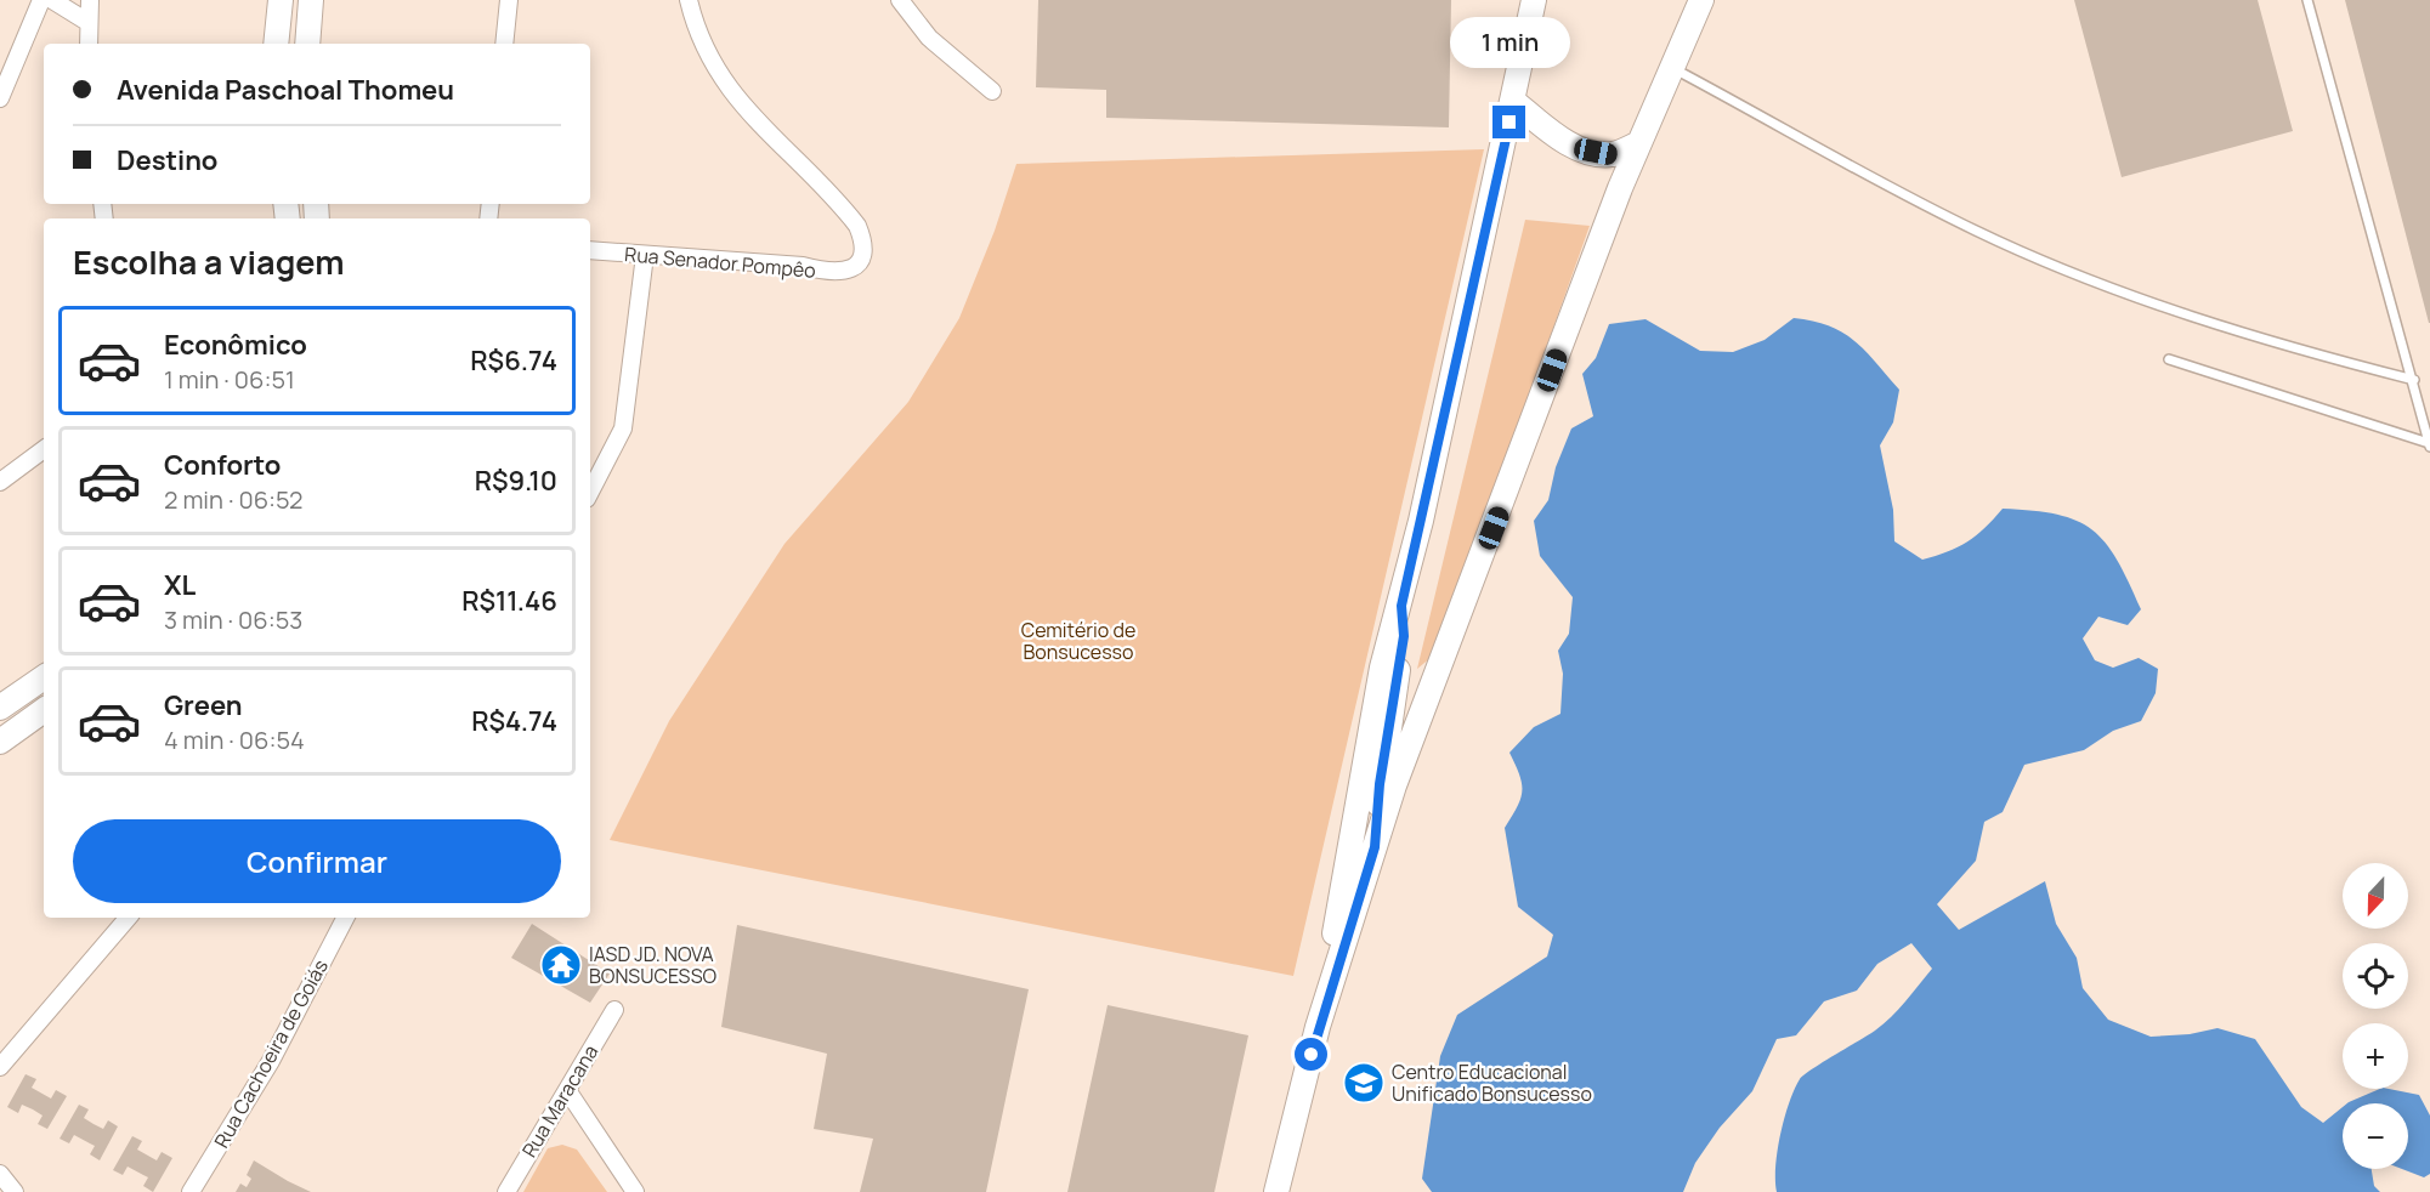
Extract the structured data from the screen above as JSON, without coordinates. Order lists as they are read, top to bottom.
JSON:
{
  "streets": {
    "street": ["Rua Senador Pompêo", "Rua Cachoeira de Goiás", "Rua Maracana"]
  },
  "parks": ["Cemitério de Bonsucesso"],
  "places": {
    "temple": ["IASD JD. NOVA BONSUCESSO"],
    "school or university": ["Centro Educacional Unificado Bonsucesso"]
  },
  "north": "bottom",
  "page": {
    "bubble": "1 min",
    "banner": ["Avenida Paschoal Thomeu", "Destino"],
    "heading": "Escolha a viagem",
    "list": [
      {
        "name": "Econômico",
        "note": "1 min · 06:51",
        "value": "R$6.74"
      },
      {
        "name": "Conforto",
        "note": "2 min · 06:52",
        "value": "R$9.10"
      },
      {
        "name": "XL",
        "note": "3 min · 06:53",
        "value": "R$11.46"
      },
      {
        "name": "Green",
        "note": "4 min · 06:54",
        "value": "R$4.74"
      }
    ],
    "buttons": "Confirmar",
    "map_buttons": ["+", "−"]
  }
}
